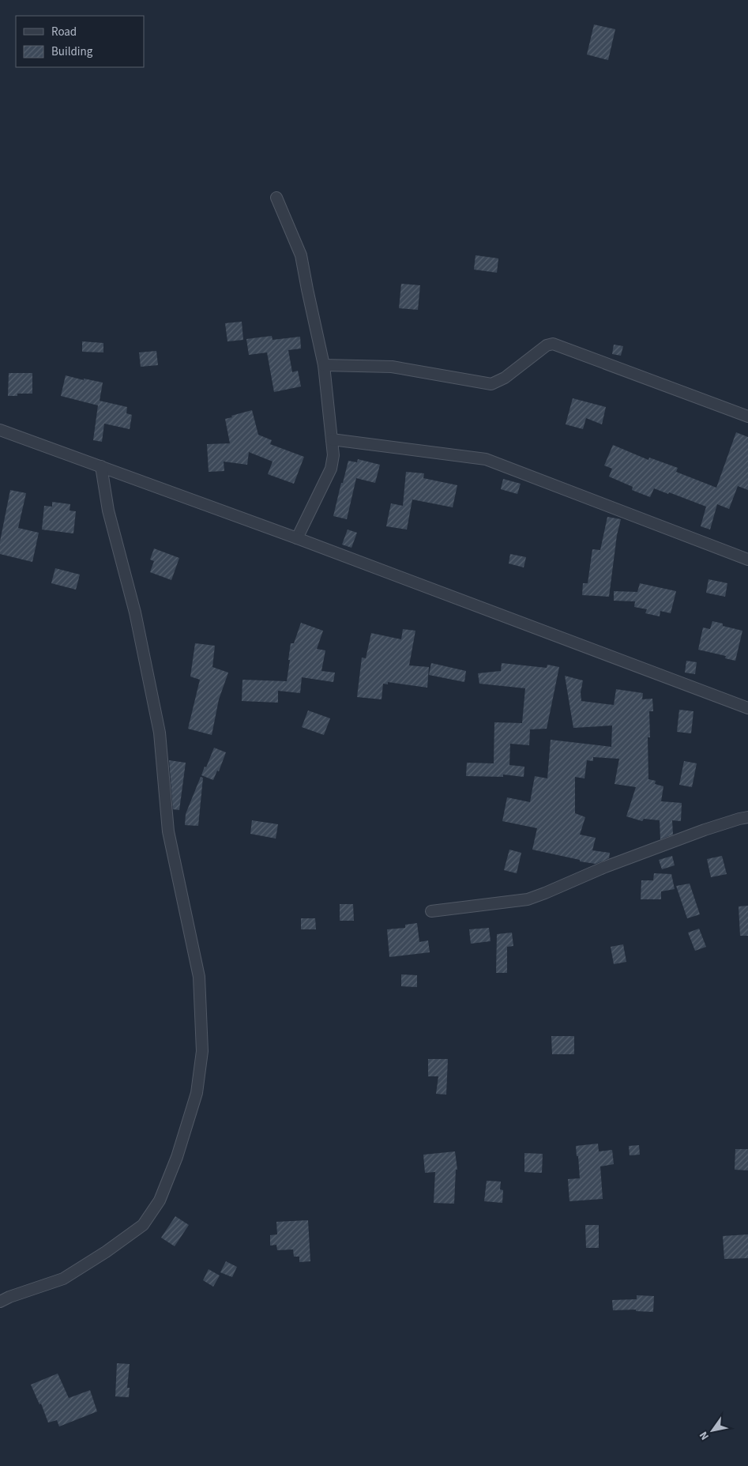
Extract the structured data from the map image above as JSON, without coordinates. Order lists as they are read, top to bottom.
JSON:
{
  "legend": ["Road", "Building"],
  "north": "bottom left"
}
